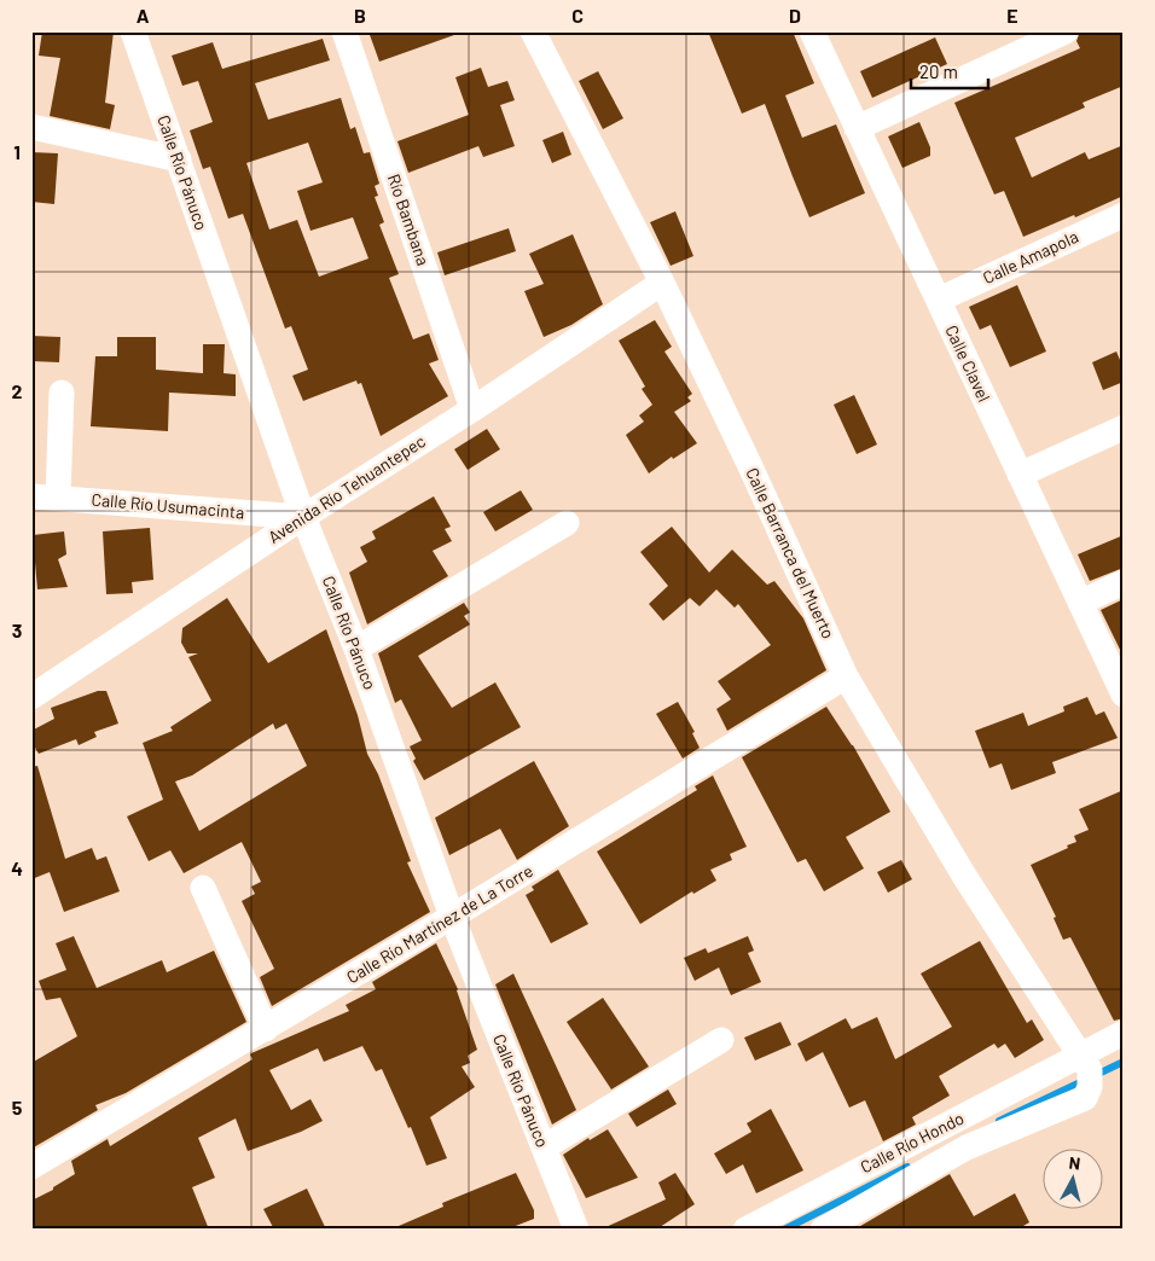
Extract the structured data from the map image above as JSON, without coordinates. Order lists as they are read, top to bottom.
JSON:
{
  "streets": {
    "street": [
      "Calle Río Pánuco",
      "Río Bambana",
      "Calle Amapola",
      "Calle Clavel",
      "Avenida Río Tehuantepec",
      "Calle Río Usumacinta",
      "Calle Barranca del Muerto",
      "Calle Río Martínez de La Torre",
      "Calle Río Hondo"
    ]
  },
  "crossings": [
    ["Calle Río Pánuco", "Avenida Río Tehuantepec"],
    ["Calle Río Pánuco", "Calle Río Usumacinta"],
    ["Calle Río Pánuco", "Calle Río Martínez de La Torre"],
    ["Río Bambana", "Avenida Río Tehuantepec"],
    ["Calle Amapola", "Calle Clavel"],
    ["Avenida Río Tehuantepec", "Calle Río Usumacinta"],
    ["Avenida Río Tehuantepec", "Calle Barranca del Muerto"],
    ["Calle Barranca del Muerto", "Calle Río Martínez de La Torre"],
    ["Calle Barranca del Muerto", "Calle Río Hondo"]
  ],
  "scale_bar": "20 m",
  "north": "top",
  "grid": {
    "columns": [
      "A",
      "B",
      "C",
      "D",
      "E"
    ],
    "rows": [
      "1",
      "2",
      "3",
      "4",
      "5"
    ]
  }
}
